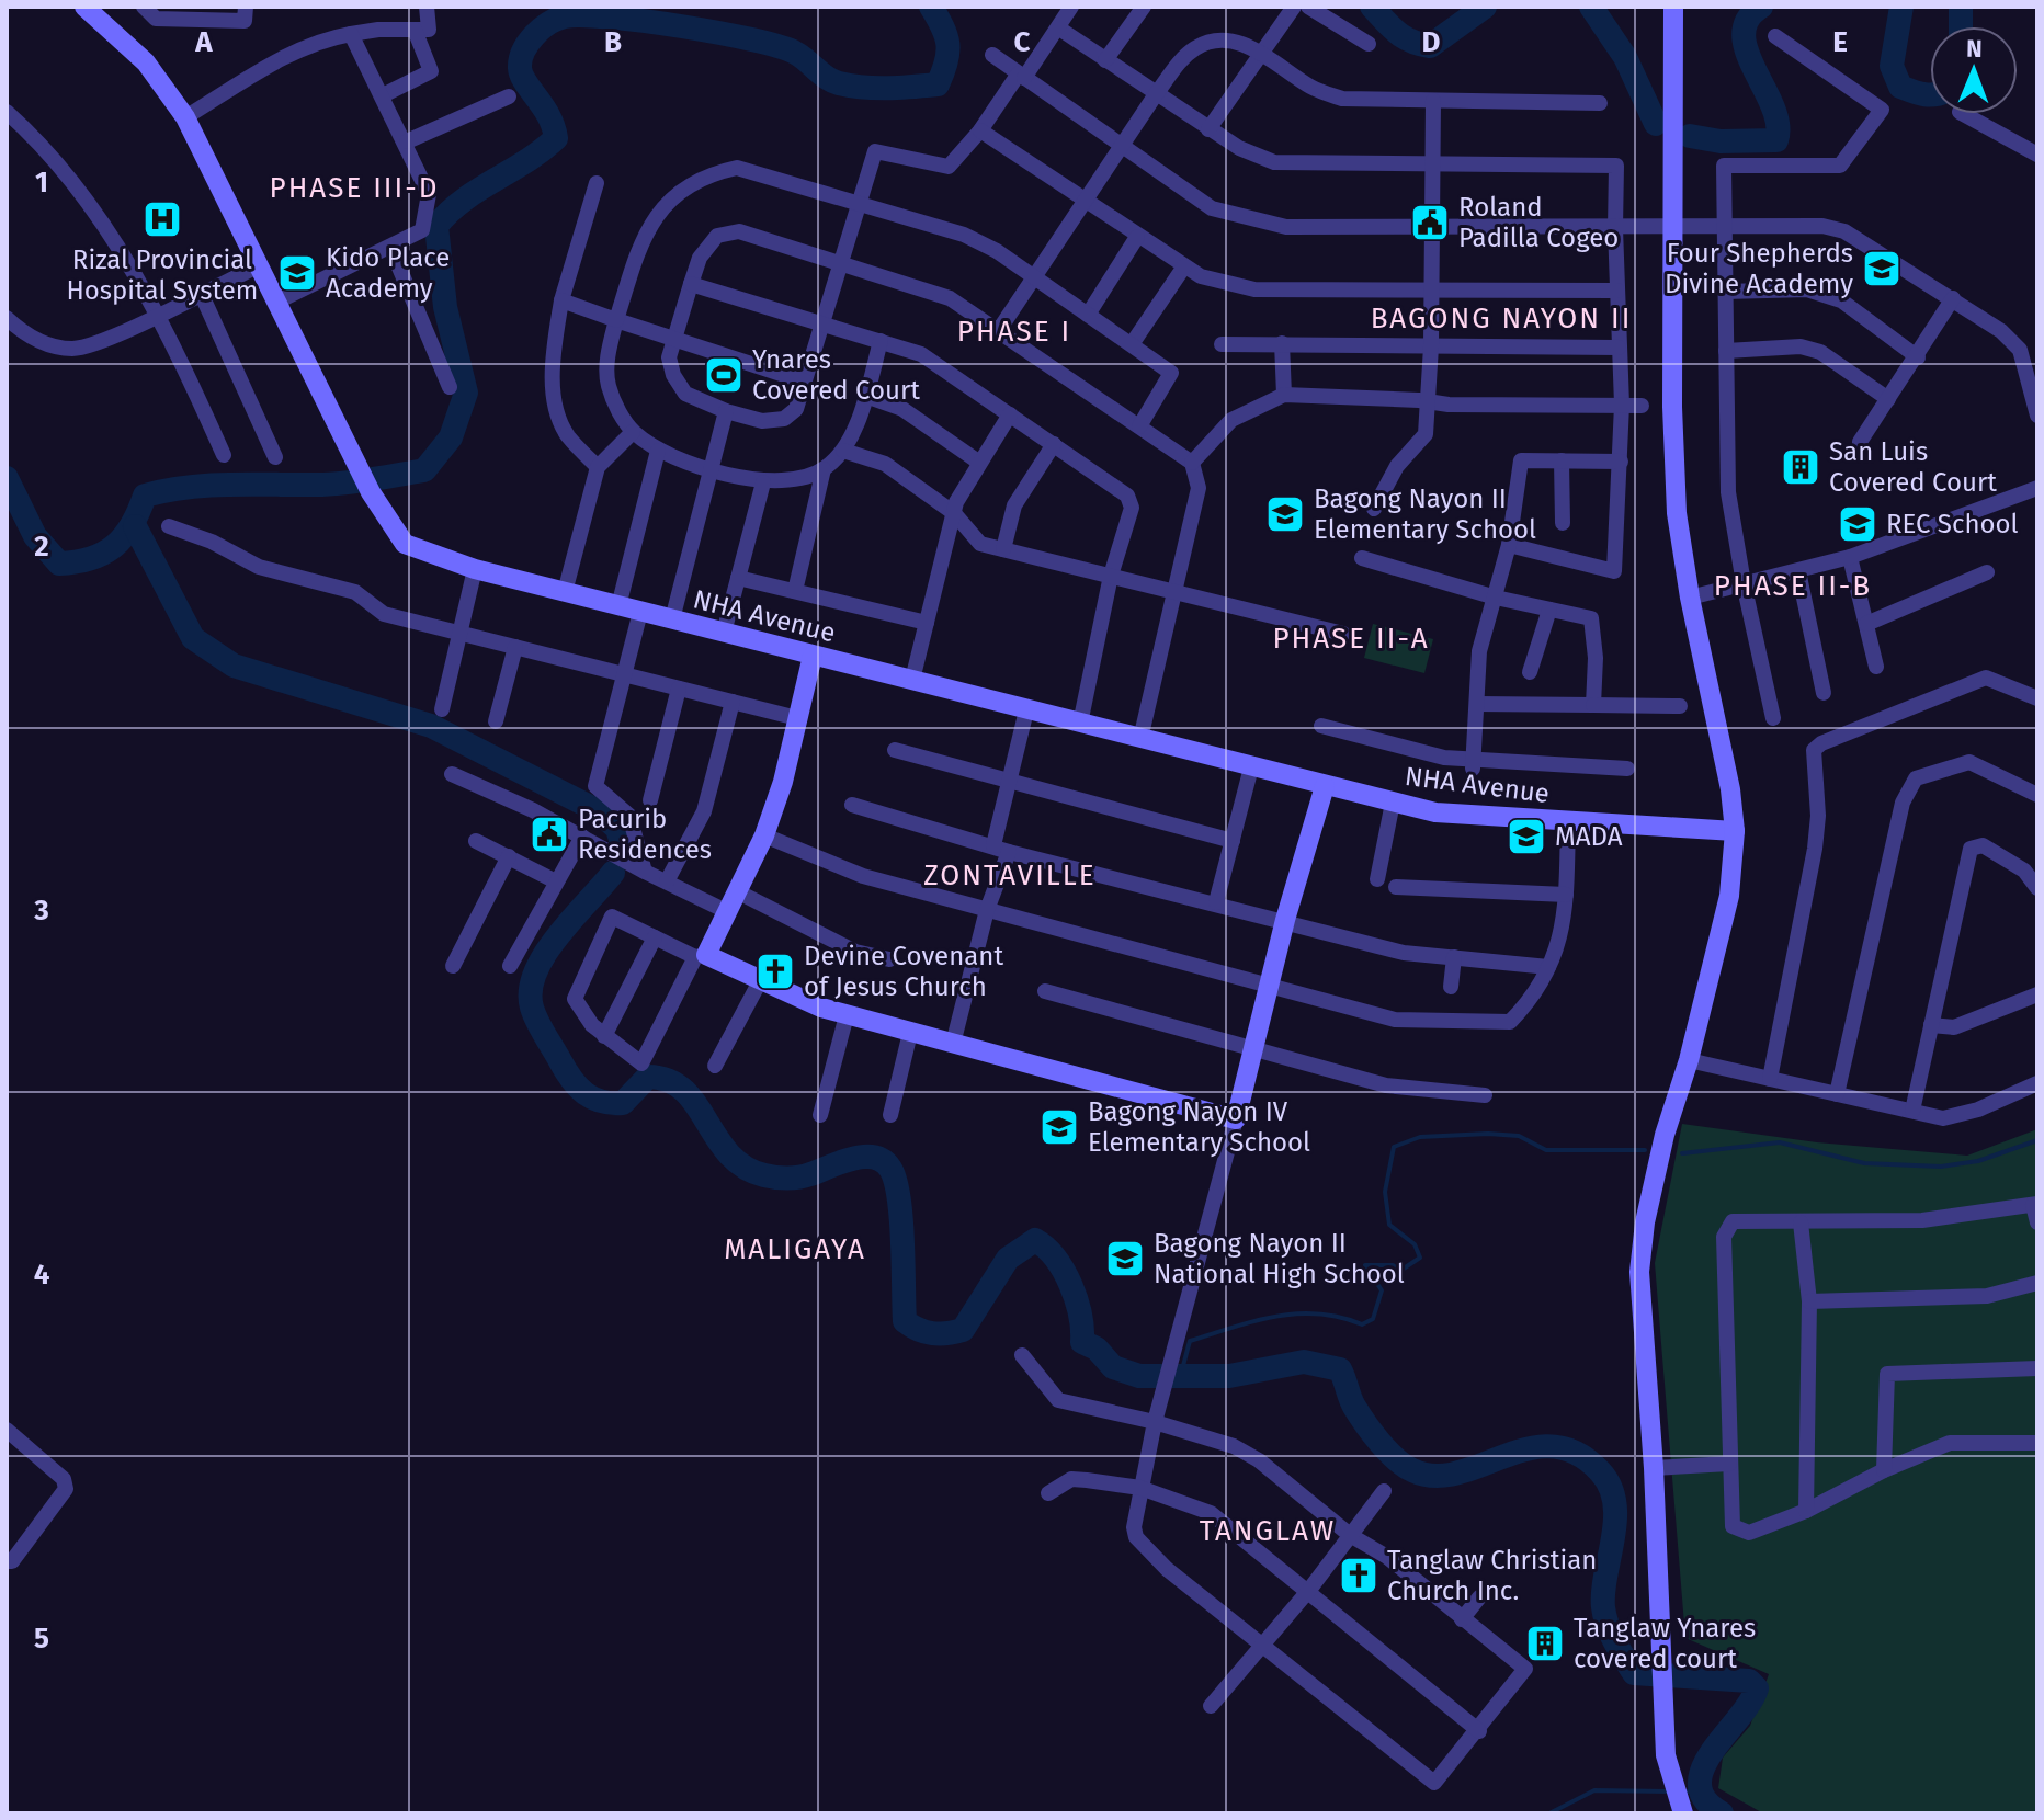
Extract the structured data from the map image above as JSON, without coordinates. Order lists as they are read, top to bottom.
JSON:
{
  "streets": {
    "street": ["NHA Avenue"]
  },
  "districts": [
    "PHASE III-D",
    "BAGONG NAYON II",
    "PHASE I",
    "PHASE II-B",
    "PHASE II-A",
    "ZONTAVILLE",
    "MALIGAYA",
    "TANGLAW"
  ],
  "places": {
    "hospital": ["Rizal Provincial Hospital System"],
    "public building": ["Roland Padilla Cogeo", "Pacurib Residences"],
    "school or university": [
      "Four Shepherds Divine Academy",
      "Kido Place Academy",
      "Bagong Nayon II Elementary School",
      "REC School",
      "MADA",
      "Bagong Nayon IV Elementary School",
      "Bagong Nayon II National High School"
    ],
    "sports": ["Ynares Covered Court"],
    "building": ["San Luis Covered Court", "Tanglaw Ynares covered court"],
    "church": ["Devine Covenant of Jesus Church", "Tanglaw Christian Church Inc."]
  },
  "north": "top",
  "grid": {
    "columns": [
      "A",
      "B",
      "C",
      "D",
      "E"
    ],
    "rows": [
      "1",
      "2",
      "3",
      "4",
      "5"
    ]
  }
}
